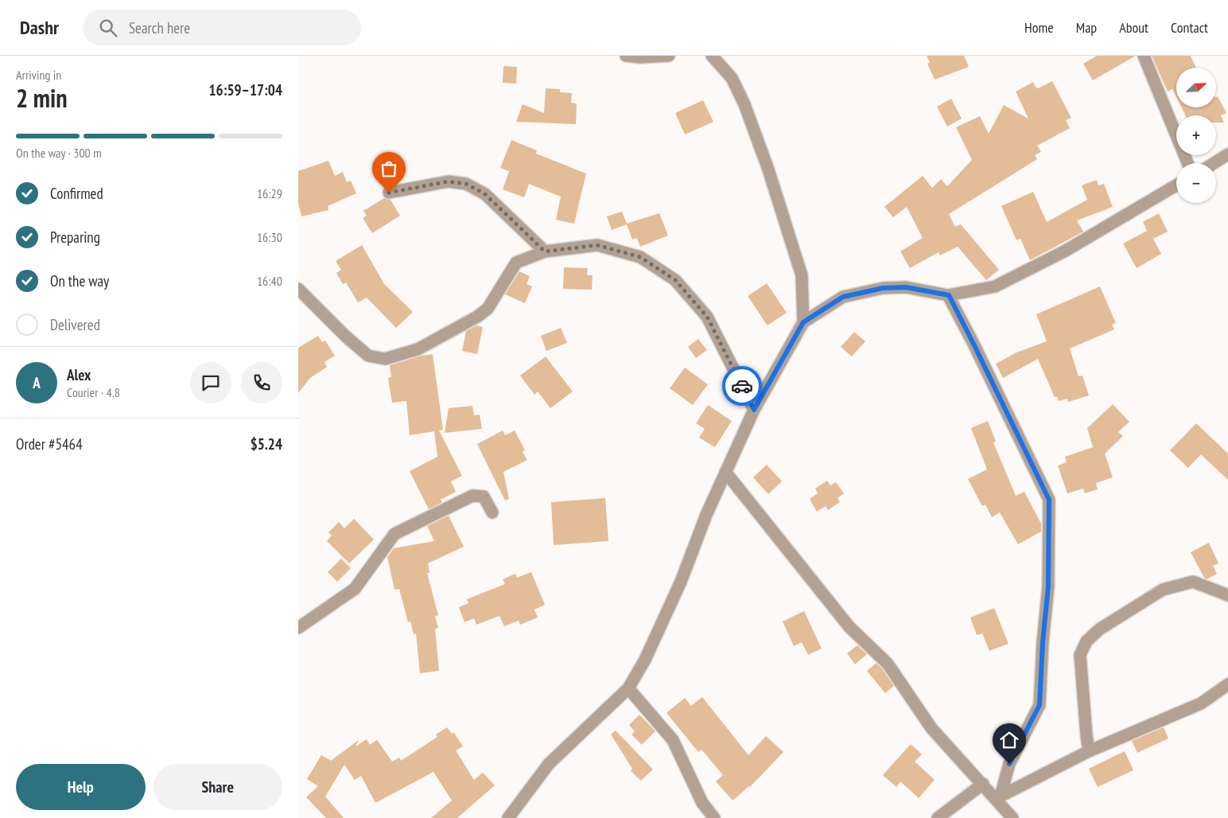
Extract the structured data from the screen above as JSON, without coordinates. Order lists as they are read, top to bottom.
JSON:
{
  "north": "top right",
  "page": {
    "header": "Dashr",
    "search": "Search here",
    "nav": [
      "Home",
      "Map",
      "About",
      "Contact"
    ],
    "heading": ["2 min", "Arriving in", "16:59–17:04"],
    "panel": [
      "Alex",
      "Courier · 4.8",
      "Order #5464",
      "$5.24"
    ],
    "map_buttons": ["+", "−"],
    "bar": "On the way · 300 m",
    "list": [
      ["Confirmed", "16:29"],
      ["Preparing", "16:30"],
      ["On the way", "16:40"],
      "Delivered"
    ],
    "round": "A",
    "buttons": ["Help", "Share"]
  }
}
